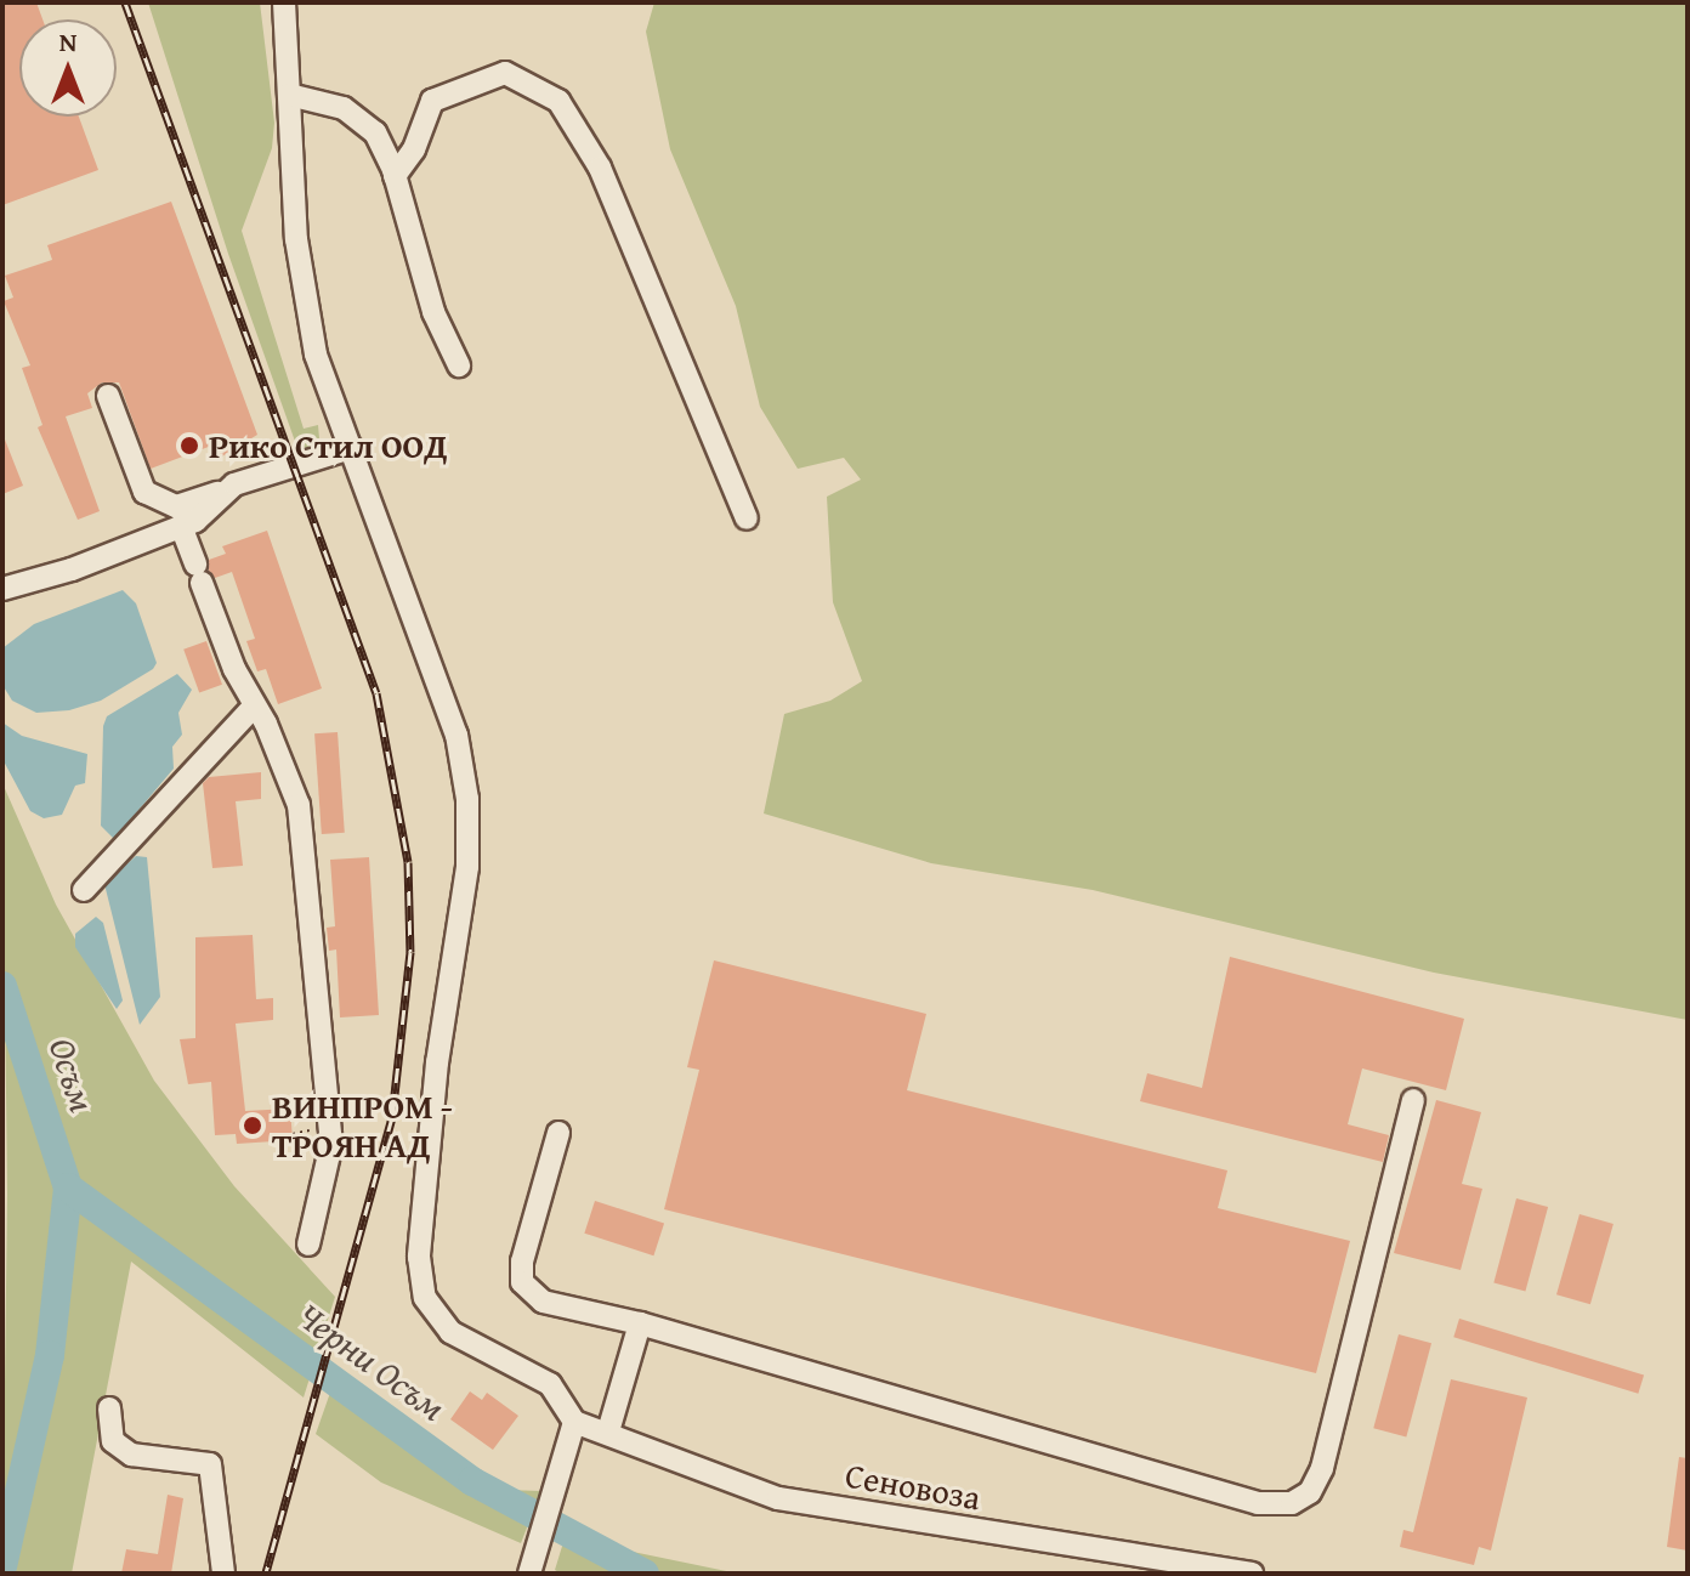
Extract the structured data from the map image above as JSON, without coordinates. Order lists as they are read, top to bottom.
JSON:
{
  "streets": {
    "street": ["Сеновоза"]
  },
  "water": ["Осъм", "Черни Осъм"],
  "places": ["Рико Стил ООД", "ВИНПРОМ - ТРОЯН АД"],
  "north": "top"
}
